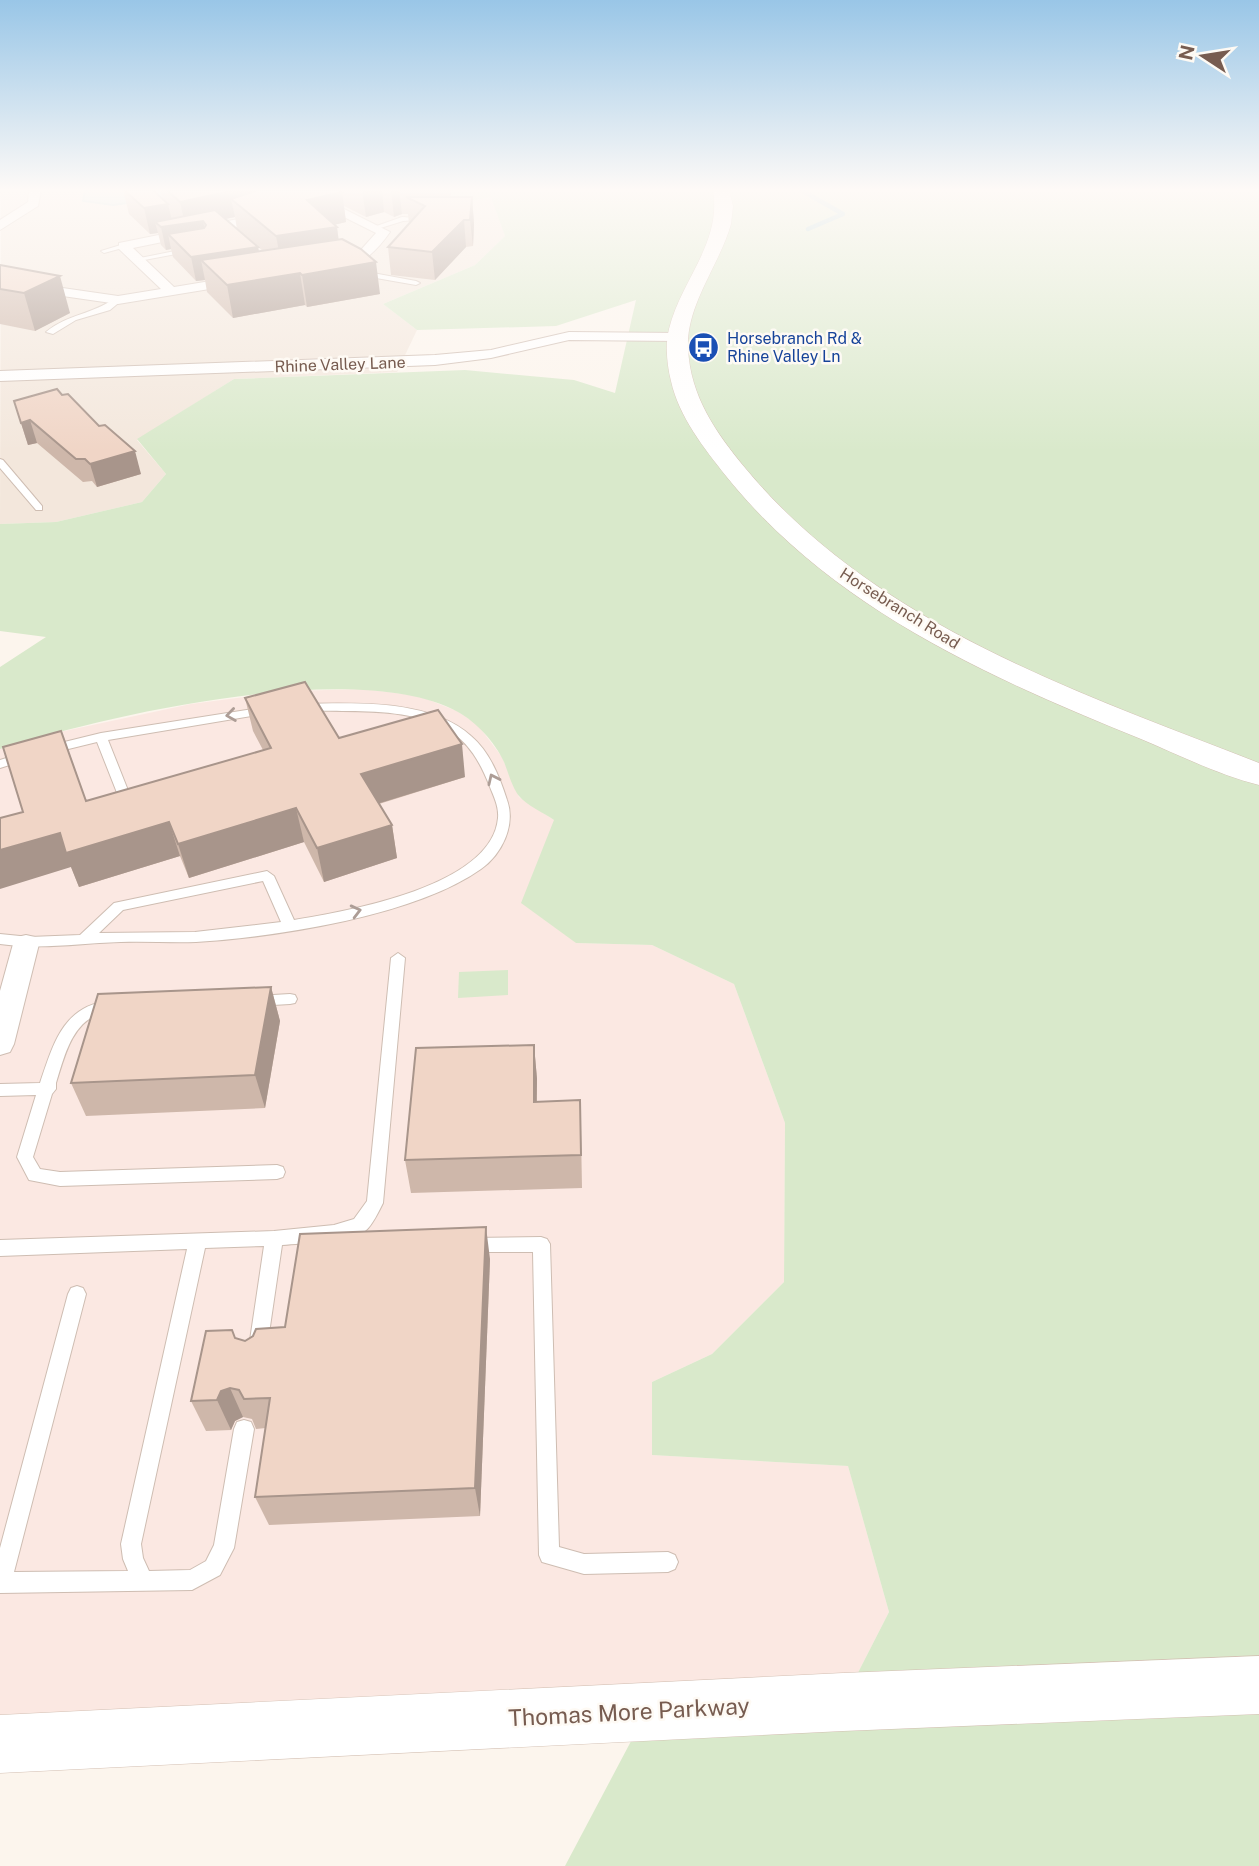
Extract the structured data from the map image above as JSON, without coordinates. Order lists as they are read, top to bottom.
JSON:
{
  "streets": {
    "street": ["Rhine Valley Lane", "Horsebranch Road", "Thomas More Parkway"]
  },
  "crossings": [
    ["Rhine Valley Lane", "Horsebranch Road"]
  ],
  "places": {
    "bus stop": ["Horsebranch Rd & Rhine Valley Ln"]
  },
  "north": "left"
}
